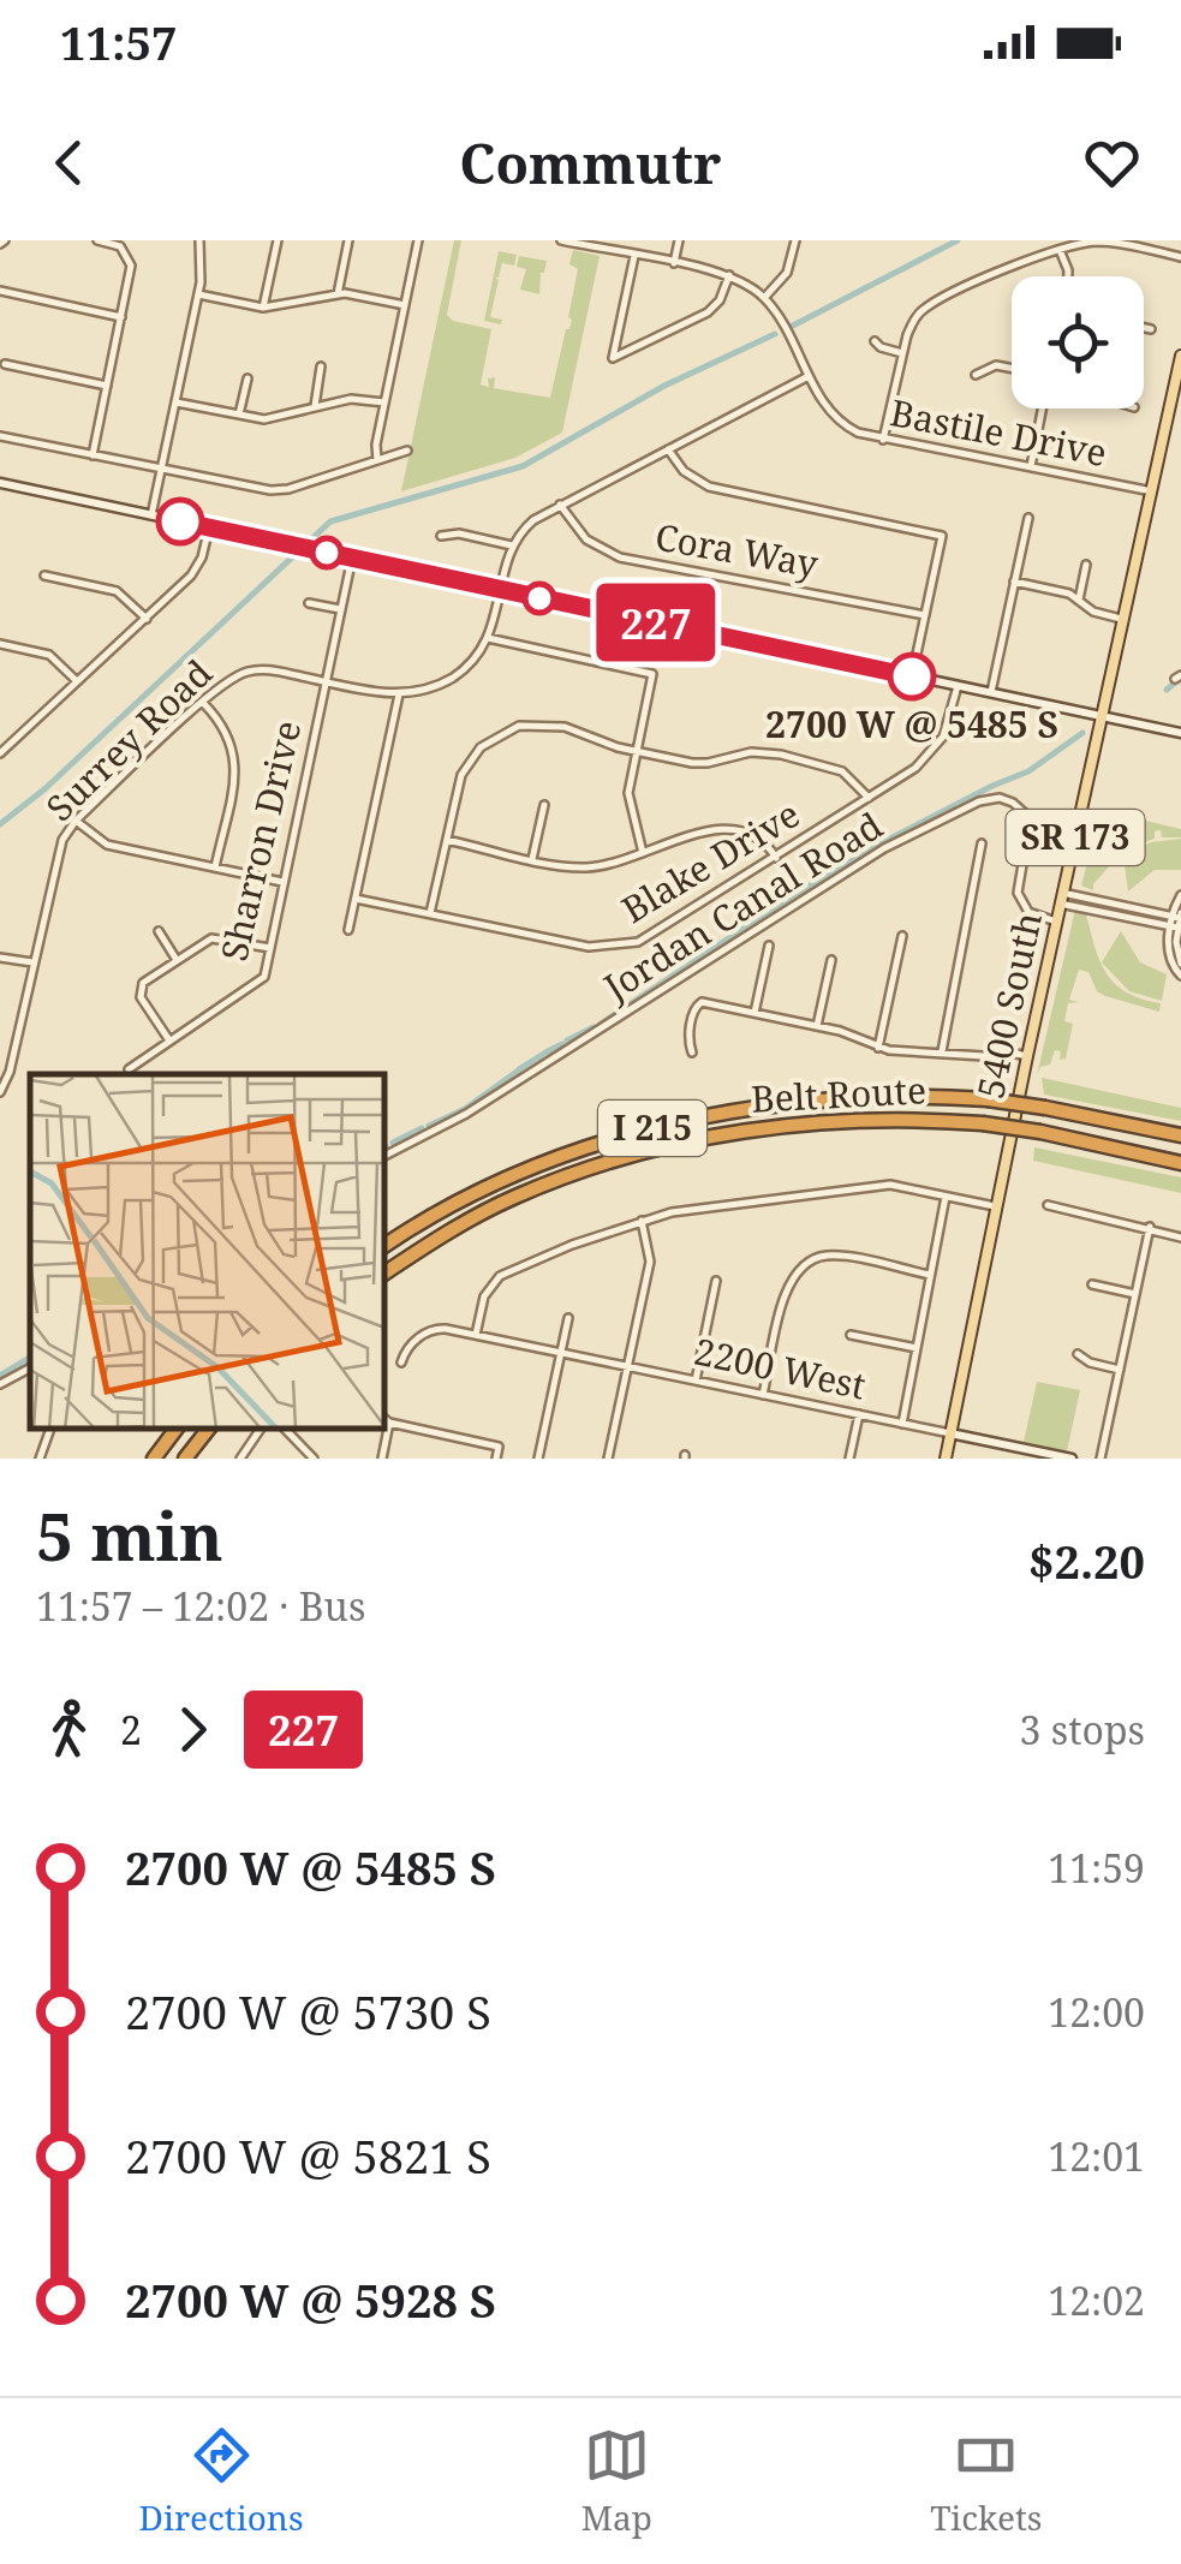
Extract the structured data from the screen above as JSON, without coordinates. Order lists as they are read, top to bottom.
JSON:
{
  "streets": {
    "highway": ["Belt Route", "I 215"],
    "main road": ["SR 173", "5400 South", "2200 West"],
    "street": [
      "Bastile Drive",
      "Cora Way",
      "Surrey Road",
      "Sharron Drive",
      "Blake Drive",
      "Jordan Canal Road"
    ]
  },
  "crossings": [
    ["Bastile Drive", "5400 South"],
    ["Surrey Road", "Sharron Drive"],
    ["Jordan Canal Road", "5400 South"],
    ["5400 South", "2200 West"]
  ],
  "places": ["2700 W @ 5485 S"],
  "lines": ["bus line 227"],
  "page": {
    "status": "11:57",
    "header": "Commutr",
    "on_map": "227",
    "heading": ["5 min", "11:57 – 12:02 · Bus", "$2.20"],
    "legs": ["2", "227", "3 stops"],
    "list": [
      {
        "name": "2700 W @ 5485 S",
        "value": "11:59"
      },
      {
        "name": "2700 W @ 5730 S",
        "value": "12:00"
      },
      {
        "name": "2700 W @ 5821 S",
        "value": "12:01"
      },
      {
        "name": "2700 W @ 5928 S",
        "value": "12:02"
      }
    ],
    "tabs": ["Directions", "Map", "Tickets"]
  }
}
